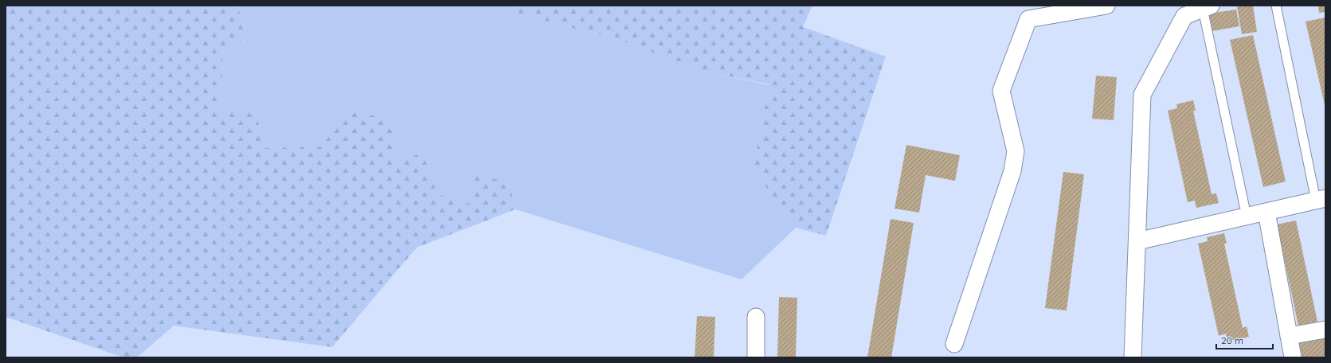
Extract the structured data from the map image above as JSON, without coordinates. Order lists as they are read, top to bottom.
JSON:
{
  "scale_bar": "20 m"
}
